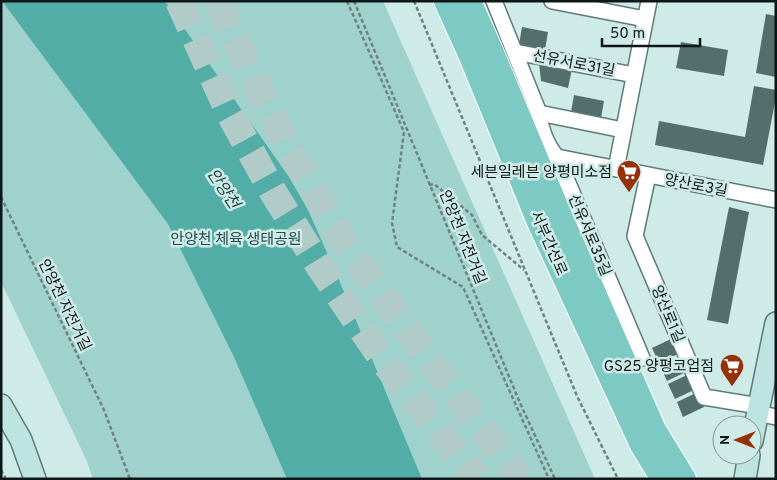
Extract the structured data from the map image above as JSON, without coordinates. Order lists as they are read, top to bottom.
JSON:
{
  "streets": {
    "main road": ["서부간선로"],
    "street": [
      "선유서로31길",
      "양산로3길",
      "선유서로35길",
      "양산로1길"
    ],
    "path": ["안양천 자전거길"]
  },
  "crossings": [
    ["선유서로31길", "양산로3길"],
    ["선유서로31길", "선유서로35길"],
    ["양산로3길", "선유서로35길"],
    ["양산로3길", "양산로1길"]
  ],
  "water": ["안양천"],
  "parks": ["안양천 체육 생태공원"],
  "places": {
    "supermarket": ["세븐일레븐 양평미소점", "GS25 양평코업점"]
  },
  "scale_bar": "50 m",
  "north": "left"
}
